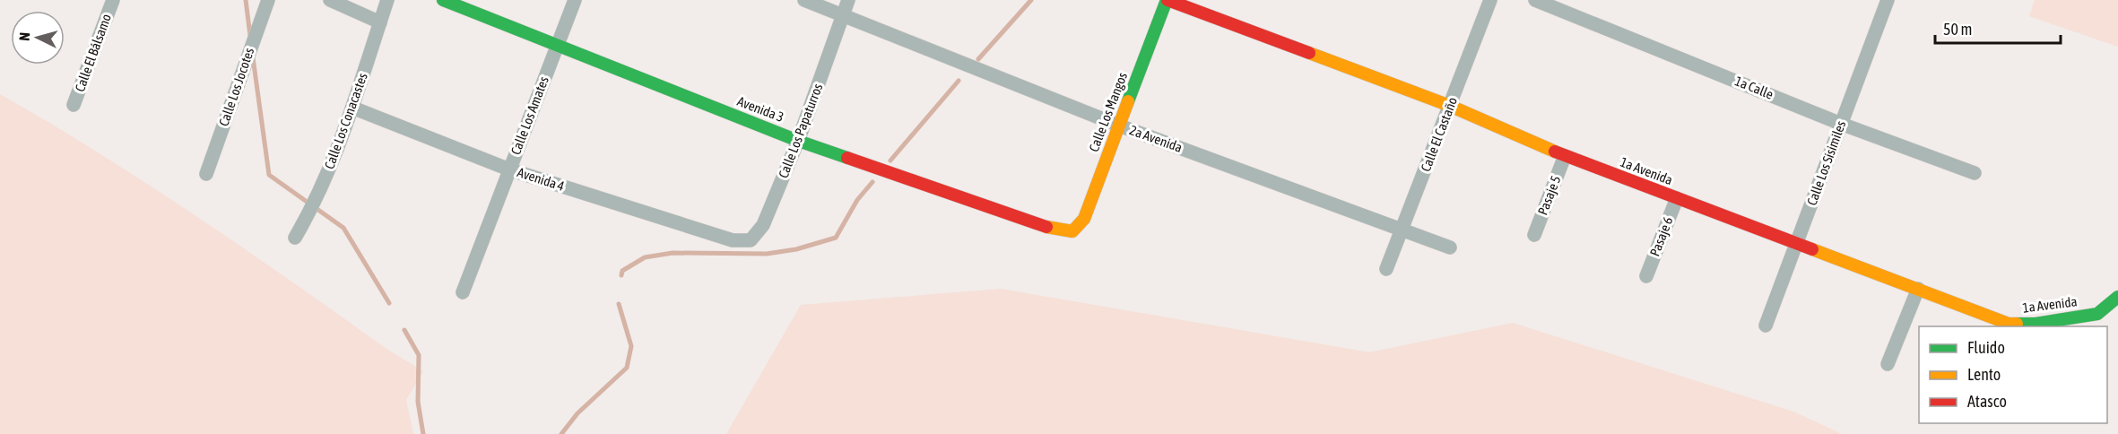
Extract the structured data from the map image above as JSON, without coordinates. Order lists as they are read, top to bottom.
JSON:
{
  "streets": {
    "street": [
      "Calle El Bálsamo",
      "Calle Los Jocotes",
      "1a Calle",
      "Avenida 3",
      "Calle Los Mangos",
      "Calle Los Amates",
      "Calle Los Conacastes",
      "Calle Los Papaturros",
      "Calle El Castaño",
      "2a Avenida",
      "Calle Los Sisimiles",
      "1a Avenida",
      "Avenida 4",
      "Pasaje 5",
      "Pasaje 6"
    ]
  },
  "crossings": [
    ["1a Calle", "Calle Los Sisimiles"],
    ["Avenida 3", "Calle Los Mangos"],
    ["Avenida 3", "Calle Los Amates"],
    ["Avenida 3", "Calle Los Papaturros"],
    ["Calle Los Mangos", "2a Avenida"],
    ["Calle Los Mangos", "1a Avenida"],
    ["Calle Los Amates", "Avenida 4"],
    ["Calle Los Conacastes", "Avenida 4"],
    ["Calle Los Papaturros", "2a Avenida"],
    ["Calle Los Papaturros", "Avenida 4"],
    ["Calle El Castaño", "2a Avenida"],
    ["Calle El Castaño", "1a Avenida"],
    ["Calle Los Sisimiles", "1a Avenida"],
    ["1a Avenida", "Pasaje 5"],
    ["1a Avenida", "Pasaje 6"]
  ],
  "legend": ["Fluido", "Lento", "Atasco"],
  "scale_bar": "50 m",
  "north": "left"
}
